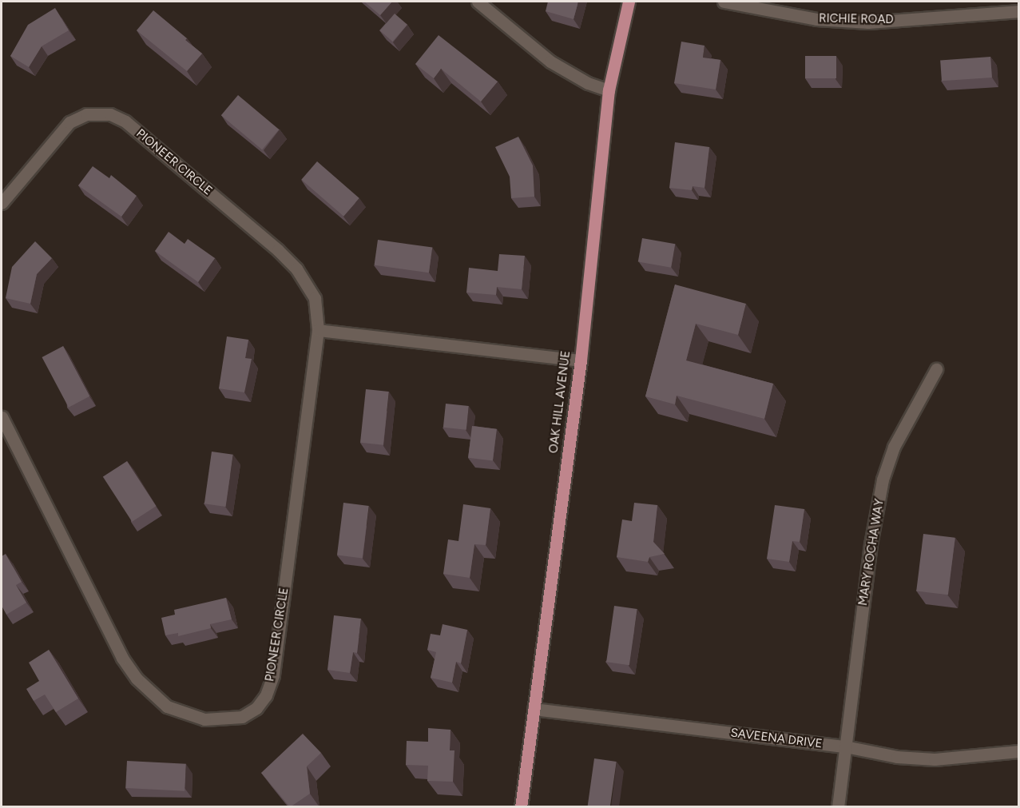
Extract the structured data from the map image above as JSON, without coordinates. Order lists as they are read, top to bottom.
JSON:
{
  "streets": {
    "main road": ["OAK HILL AVENUE"],
    "street": [
      "RICHIE ROAD",
      "PIONEER CIRCLE",
      "MARY ROCHA WAY",
      "SAVEENA DRIVE"
    ]
  },
  "crossings": [
    ["OAK HILL AVENUE", "SAVEENA DRIVE"],
    ["MARY ROCHA WAY", "SAVEENA DRIVE"]
  ]
}
